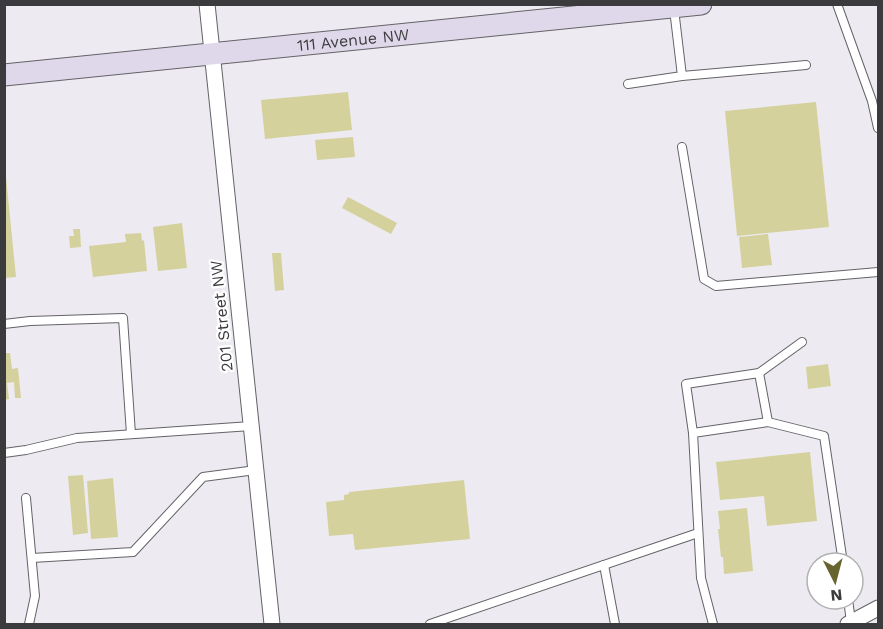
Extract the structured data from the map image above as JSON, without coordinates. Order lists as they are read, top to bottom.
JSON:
{
  "streets": {
    "street": ["111 Avenue NW", "201 Street NW"]
  },
  "crossings": [
    ["111 Avenue NW", "201 Street NW"]
  ],
  "north": "bottom"
}
